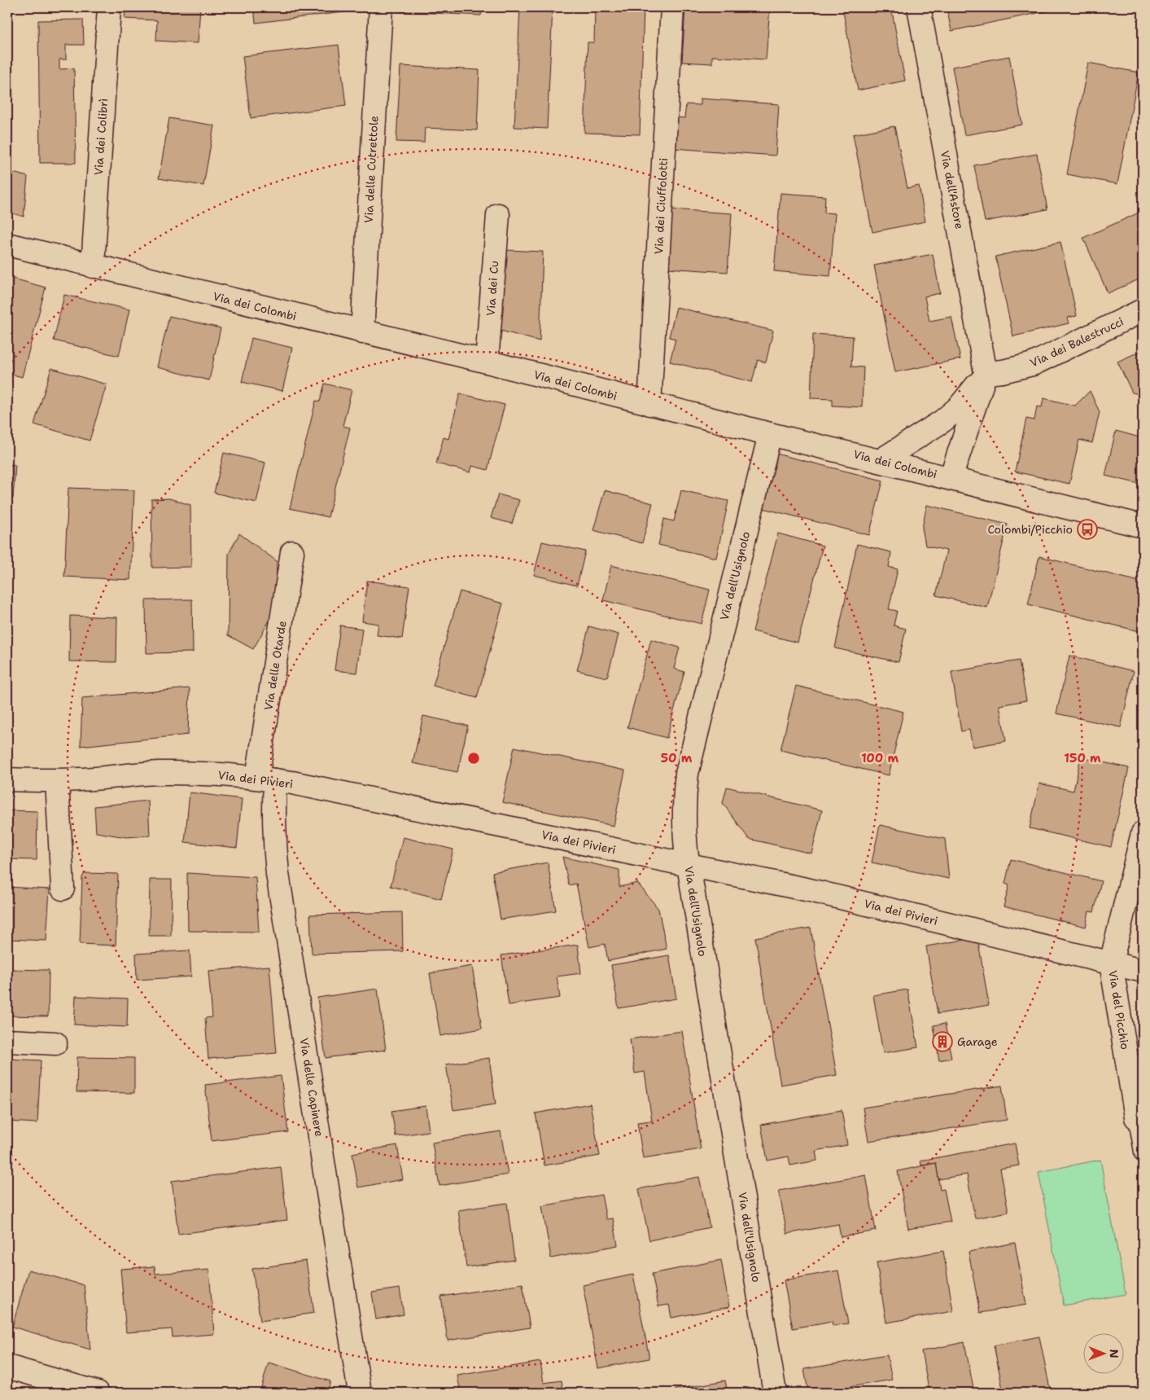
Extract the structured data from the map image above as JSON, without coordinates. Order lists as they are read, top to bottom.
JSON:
{
  "streets": {
    "street": [
      "Via dei Colibrì",
      "Via delle Cutrettole",
      "Via dell'Astore",
      "Via dei Ciuffolotti",
      "Via dei Cu",
      "Via dei Colombi",
      "Via dei Balestrucci",
      "Via dell'Usignolo",
      "Via delle Otarde",
      "Via dei Pivieri",
      "Via del Picchio",
      "Via delle Capinere"
    ]
  },
  "crossings": [
    ["Via dei Colibrì", "Via dei Colombi"],
    ["Via delle Cutrettole", "Via dei Colombi"],
    ["Via dell'Astore", "Via dei Balestrucci"],
    ["Via dei Ciuffolotti", "Via dei Colombi"],
    ["Via dei Cu", "Via dei Colombi"],
    ["Via dei Colombi", "Via dell'Usignolo"],
    ["Via dell'Usignolo", "Via dei Pivieri"],
    ["Via delle Otarde", "Via dei Pivieri"],
    ["Via delle Otarde", "Via delle Capinere"],
    ["Via dei Pivieri", "Via del Picchio"],
    ["Via dei Pivieri", "Via delle Capinere"]
  ],
  "places": {
    "bus stop": ["Colombi/Picchio"],
    "building": ["Garage"]
  },
  "north": "right",
  "rings": ["50 m", "100 m", "150 m"]
}
